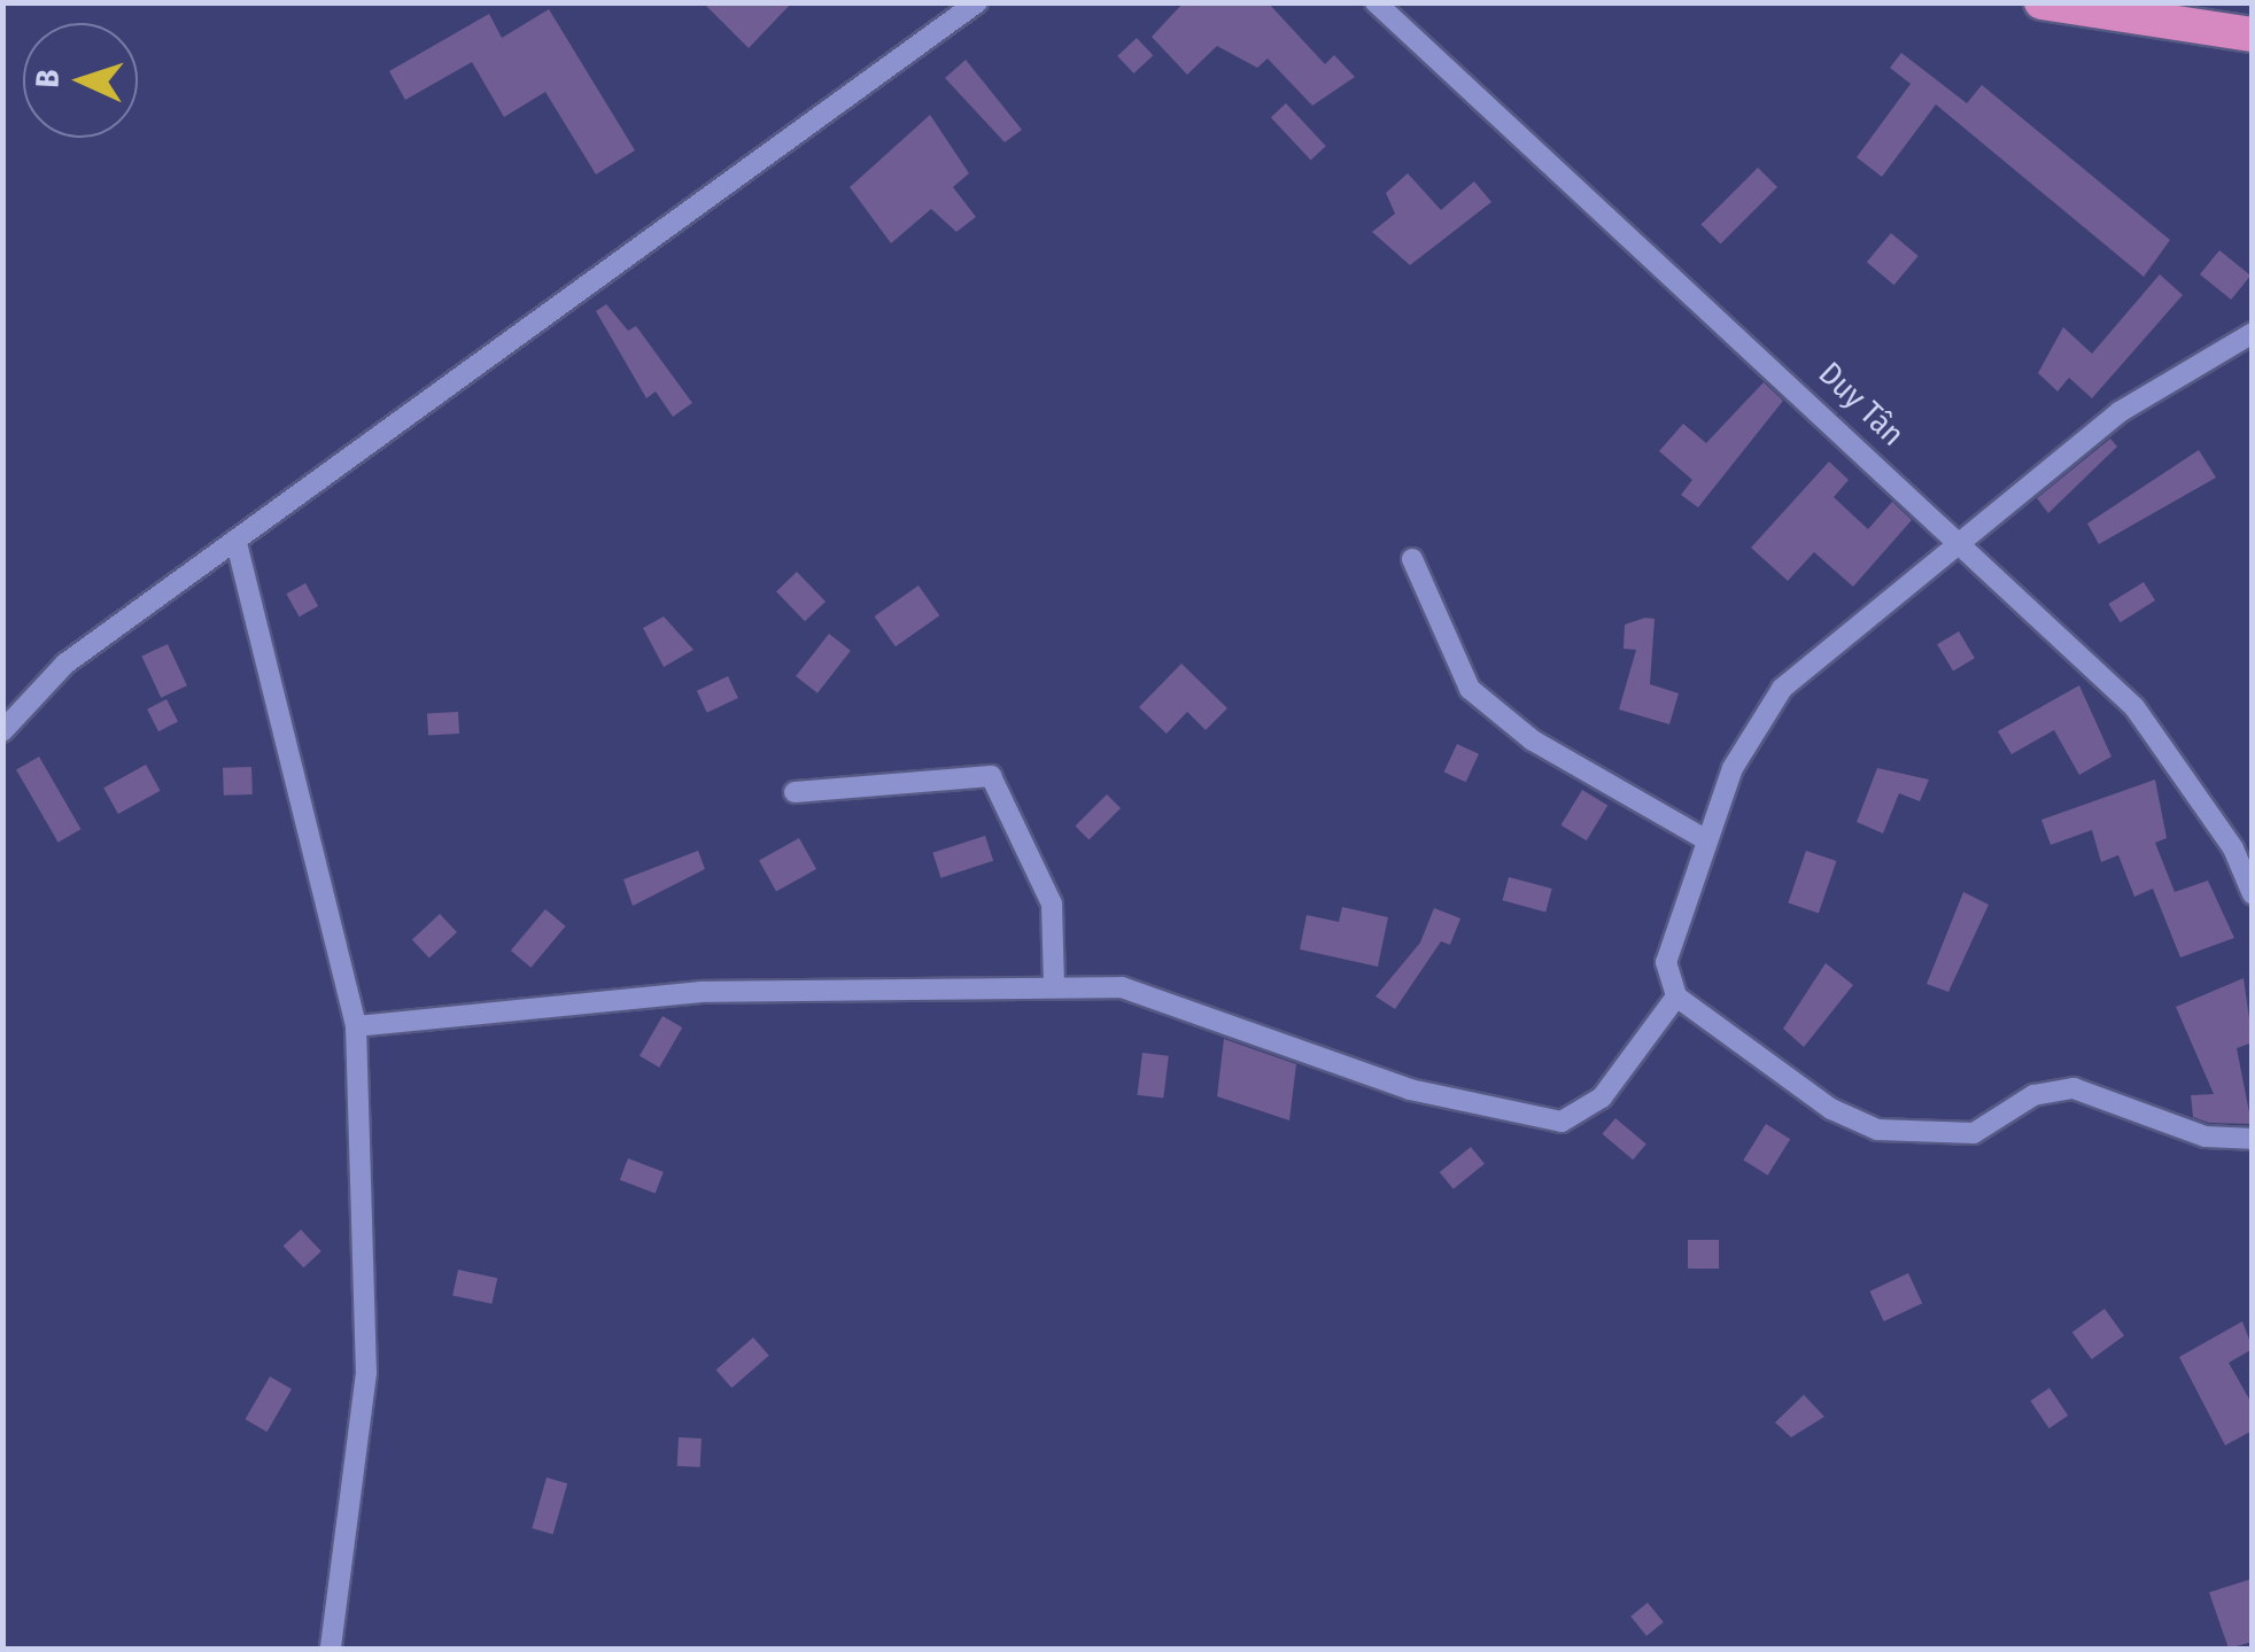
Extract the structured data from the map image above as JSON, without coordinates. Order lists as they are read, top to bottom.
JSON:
{
  "streets": {
    "street": ["Duy Tân"]
  },
  "north": "left"
}
